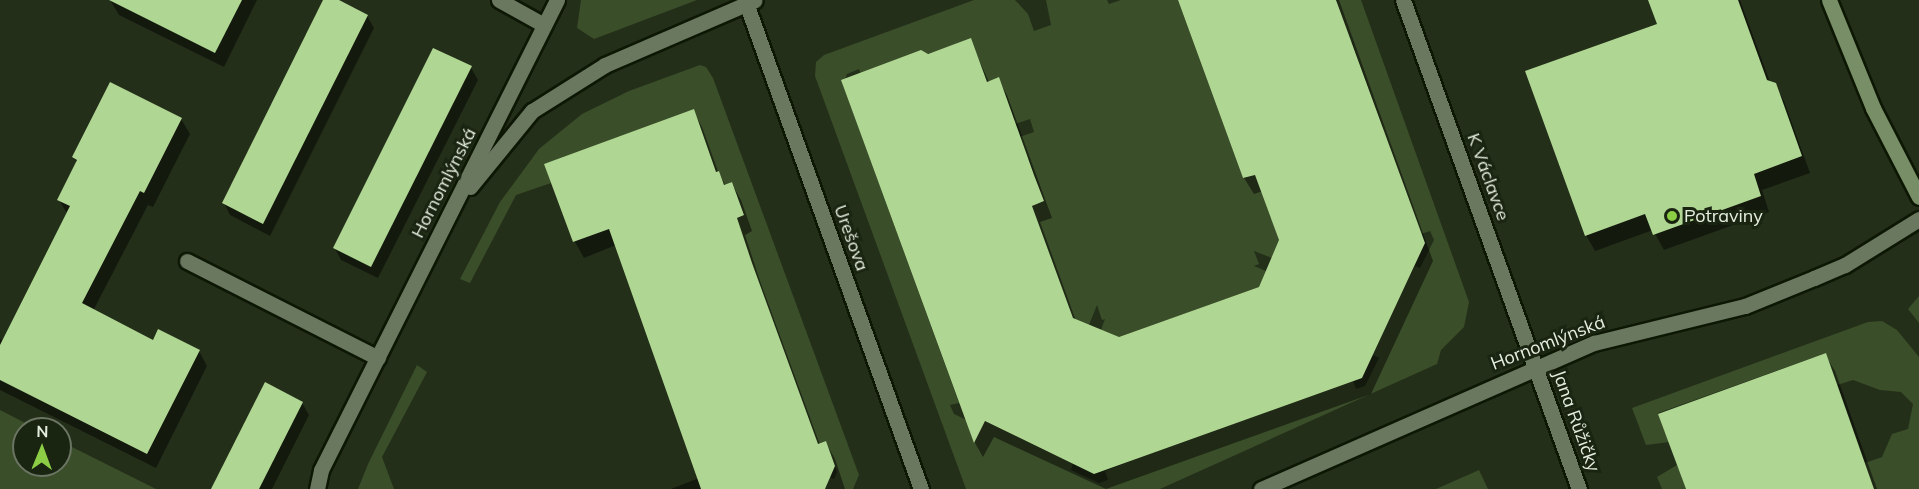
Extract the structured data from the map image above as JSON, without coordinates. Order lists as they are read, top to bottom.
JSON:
{
  "streets": {
    "street": [
      "K Václavce",
      "Hornomlýnská",
      "Urešova",
      "Jana Růžičky"
    ]
  },
  "crossings": [
    ["K Václavce", "Hornomlýnská"],
    ["K Václavce", "Jana Růžičky"],
    ["Hornomlýnská", "Jana Růžičky"]
  ],
  "places": ["Potraviny"],
  "north": "top"
}
